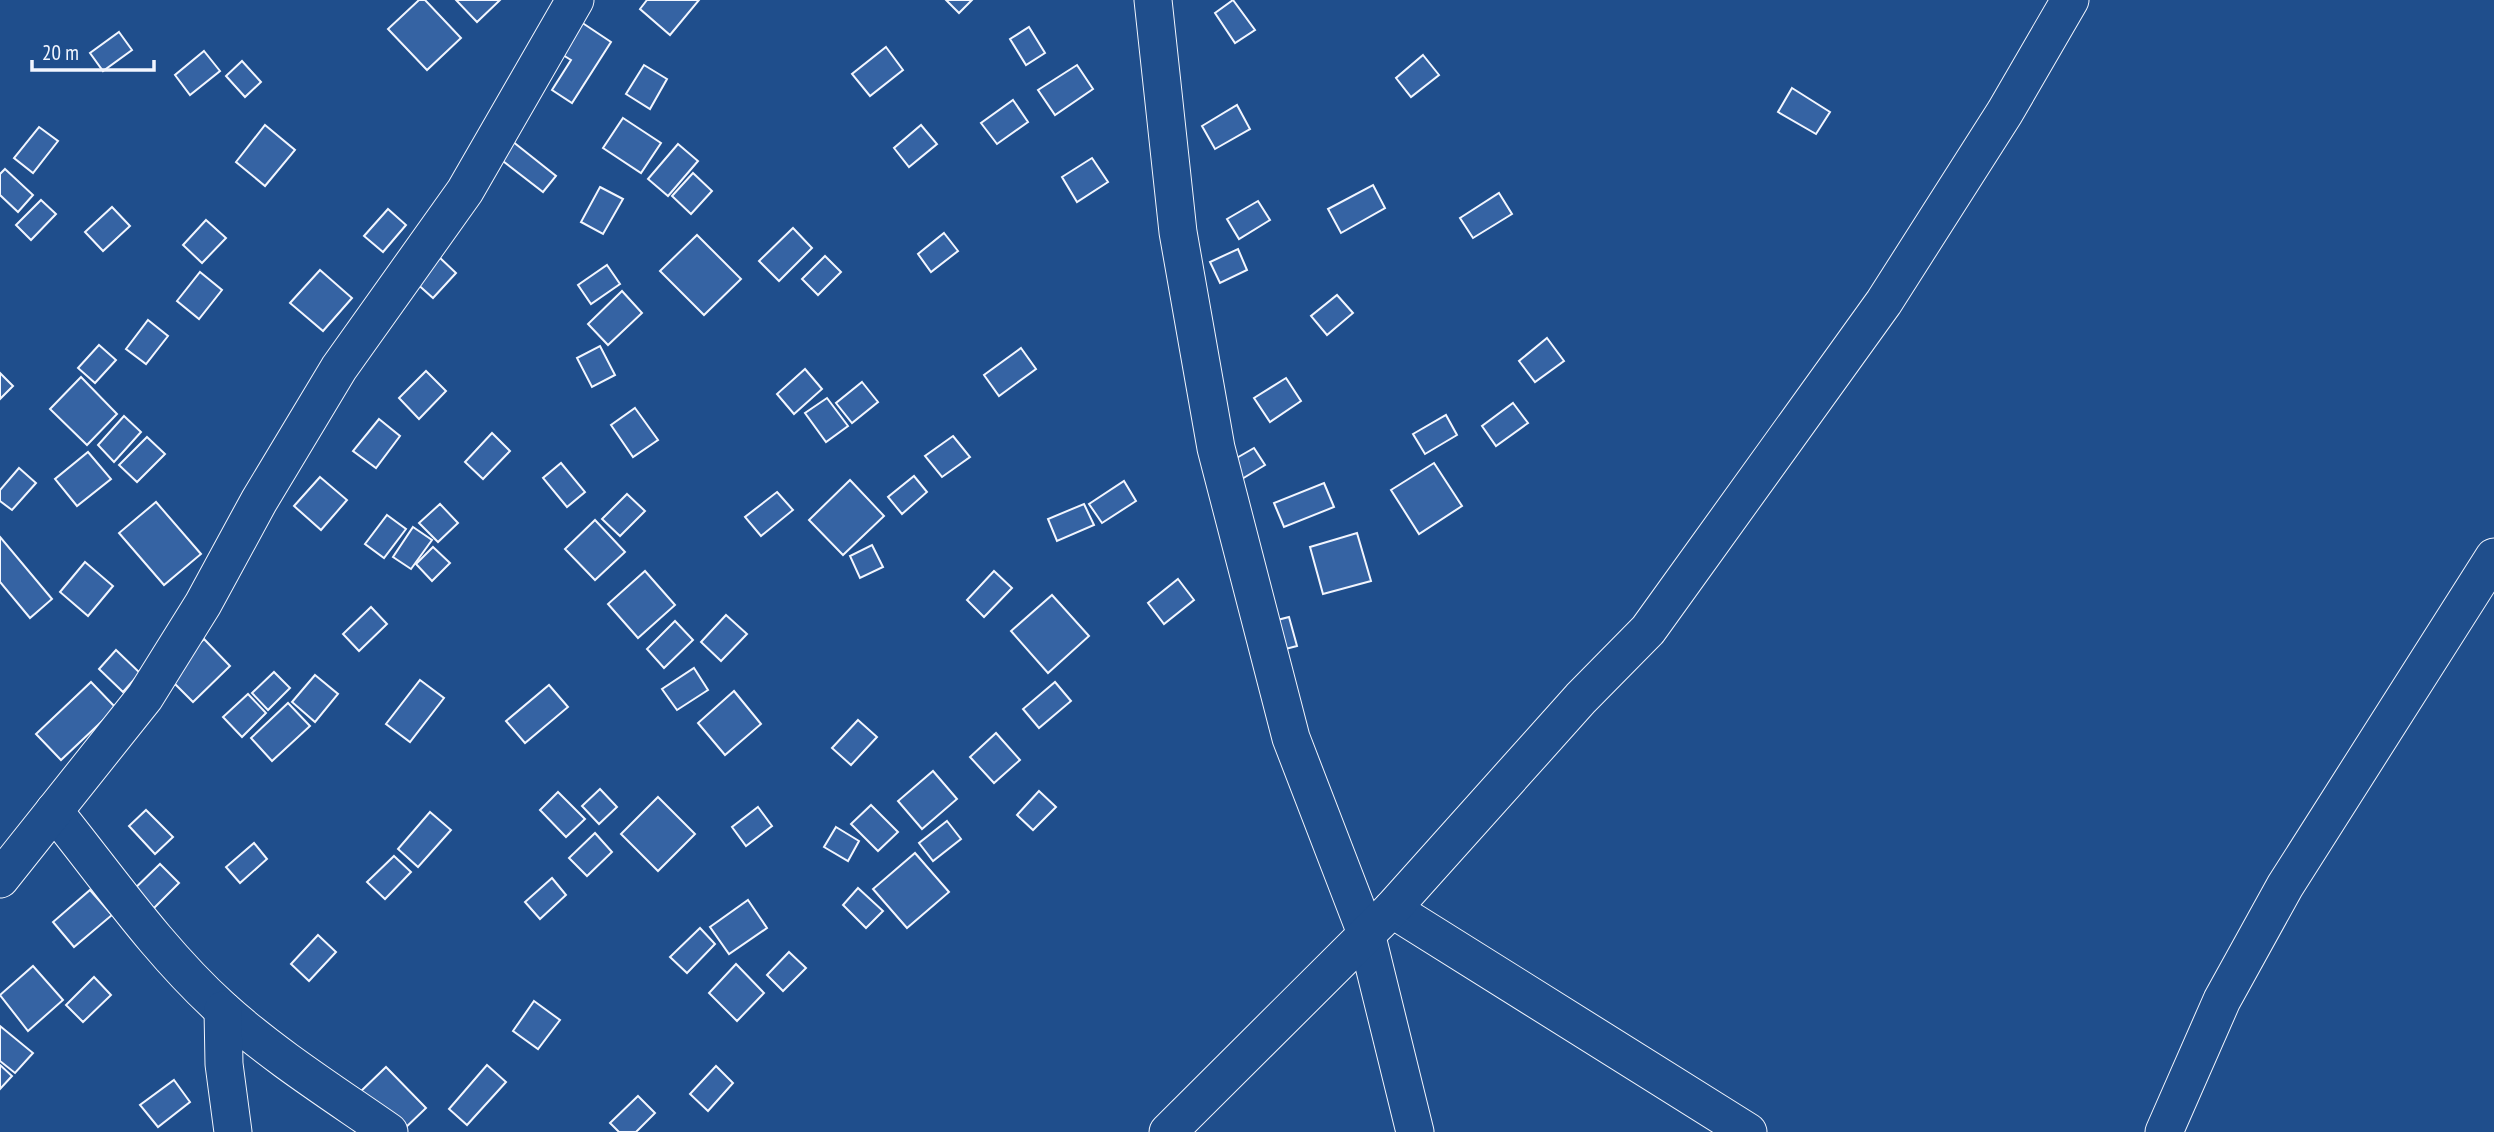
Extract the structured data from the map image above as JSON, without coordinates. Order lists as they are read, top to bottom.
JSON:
{
  "scale_bar": "20 m"
}
